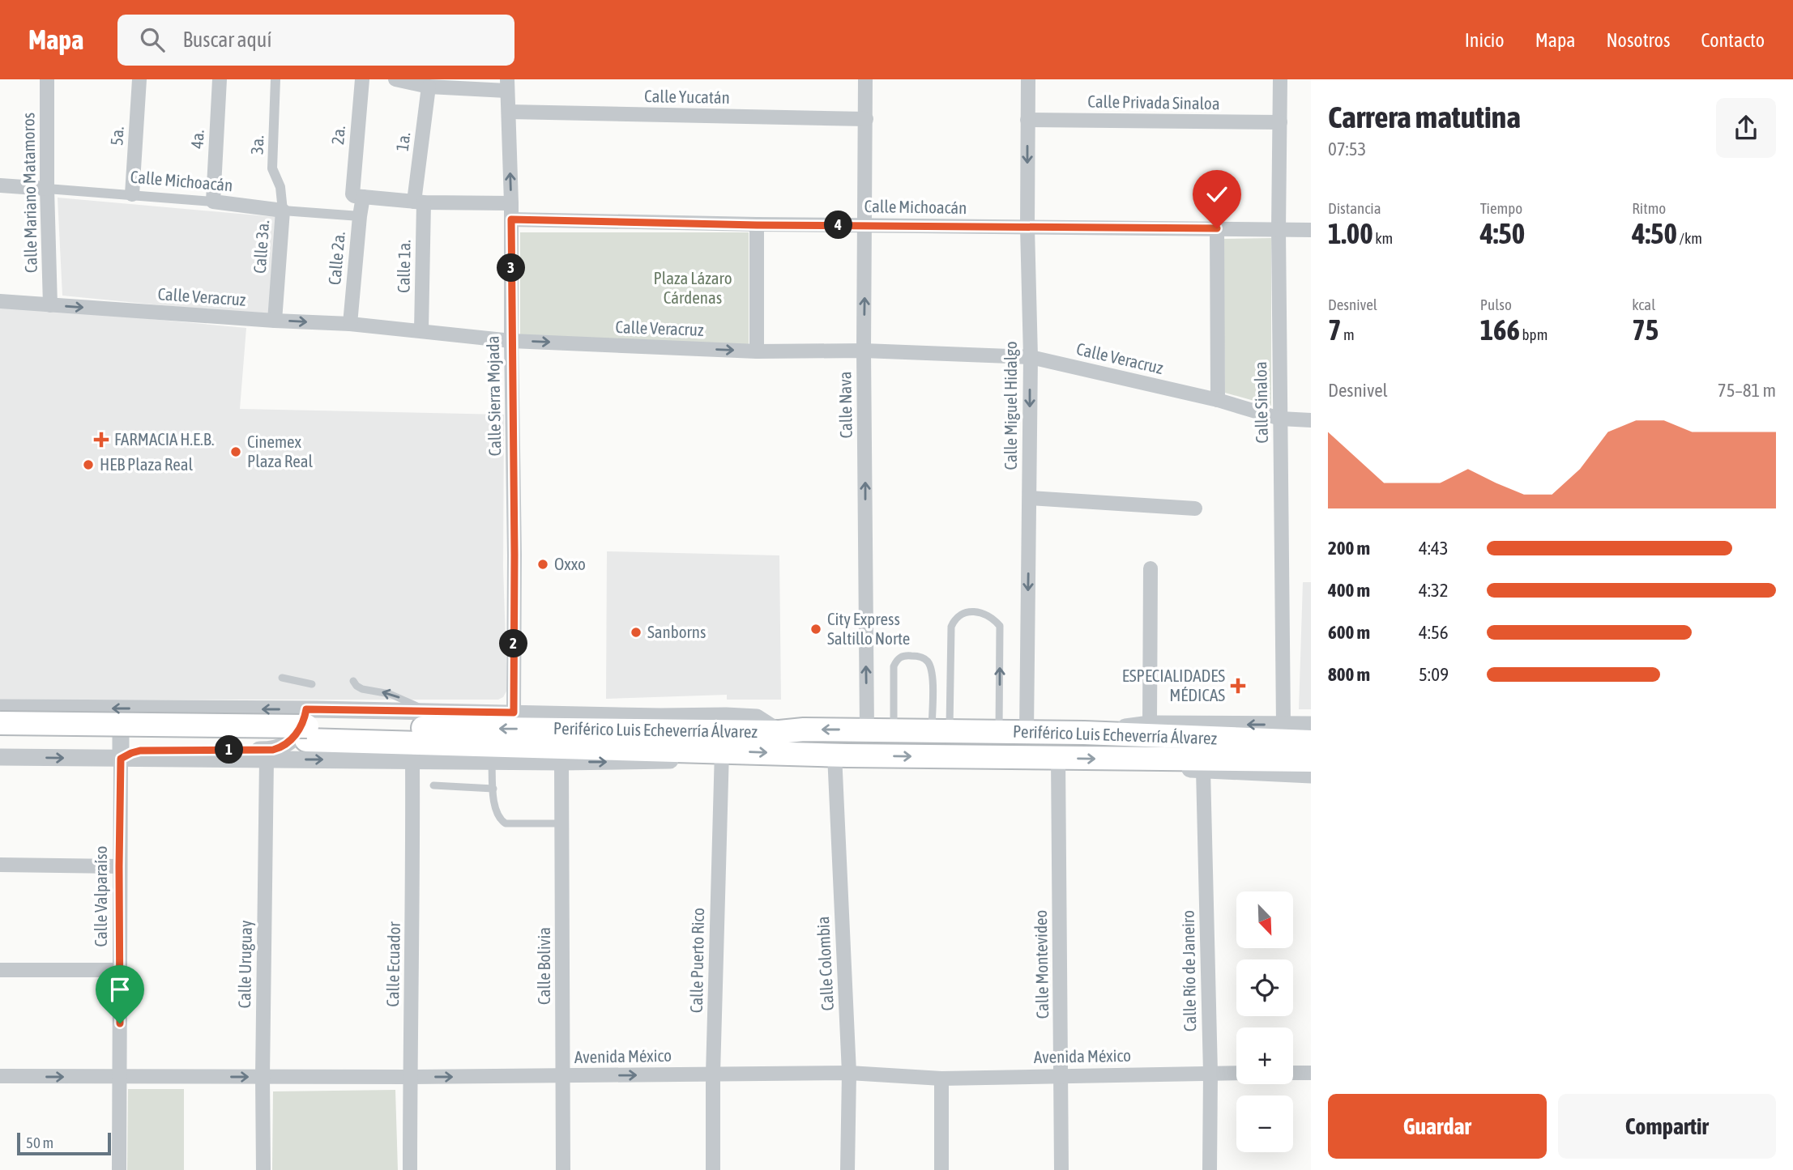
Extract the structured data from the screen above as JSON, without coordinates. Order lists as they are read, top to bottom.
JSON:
{
  "streets": {
    "highway": ["Periférico Luis Echeverría Álvarez"],
    "street": [
      "Calle Yucatán",
      "Calle Privada Sinaloa",
      "2a.",
      "5a.",
      "4a.",
      "1a.",
      "3a.",
      "Calle Michoacán",
      "Calle Mariano Matamoros",
      "Calle 3a.",
      "Calle 2a.",
      "Calle 1a.",
      "Calle Veracruz",
      "Calle Sierra Mojada",
      "Calle Sinaloa",
      "Calle Nava",
      "Calle Miguel Hidalgo",
      "Calle Valparaíso",
      "Calle Puerto Rico",
      "Calle Colombia",
      "Calle Uruguay",
      "Calle Ecuador",
      "Calle Montevideo",
      "Calle Bolivia",
      "Calle Río de Janeiro",
      "Avenida México"
    ]
  },
  "crossings": [
    ["Calle Yucatán", "Calle Sierra Mojada"],
    ["Calle Yucatán", "Calle Nava"],
    ["Calle Privada Sinaloa", "Calle Sinaloa"],
    ["Calle Privada Sinaloa", "Calle Miguel Hidalgo"],
    ["2a.", "Calle 2a."],
    ["5a.", "Calle Michoacán"],
    ["4a.", "Calle Michoacán"],
    ["1a.", "Calle 1a."],
    ["3a.", "Calle Michoacán"],
    ["3a.", "Calle 3a."],
    ["Calle Michoacán", "Calle Mariano Matamoros"],
    ["Calle Michoacán", "Calle 3a."],
    ["Calle Michoacán", "Calle 2a."],
    ["Calle Michoacán", "Calle Sierra Mojada"],
    ["Calle Michoacán", "Calle Sinaloa"],
    ["Calle Michoacán", "Calle Nava"],
    ["Calle Michoacán", "Calle Miguel Hidalgo"],
    ["Calle Mariano Matamoros", "Calle Veracruz"],
    ["Calle 3a.", "Calle Veracruz"],
    ["Calle 2a.", "Calle Veracruz"],
    ["Calle 1a.", "Calle Veracruz"],
    ["Calle Veracruz", "Calle Sierra Mojada"],
    ["Calle Veracruz", "Calle Sinaloa"],
    ["Calle Veracruz", "Calle Nava"],
    ["Calle Veracruz", "Calle Miguel Hidalgo"],
    ["Calle Sinaloa", "Periférico Luis Echeverría Álvarez"],
    ["Calle Nava", "Periférico Luis Echeverría Álvarez"],
    ["Calle Miguel Hidalgo", "Periférico Luis Echeverría Álvarez"],
    ["Periférico Luis Echeverría Álvarez", "Calle Puerto Rico"],
    ["Periférico Luis Echeverría Álvarez", "Calle Colombia"],
    ["Periférico Luis Echeverría Álvarez", "Calle Montevideo"],
    ["Periférico Luis Echeverría Álvarez", "Calle Río de Janeiro"],
    ["Calle Valparaíso", "Avenida México"],
    ["Calle Puerto Rico", "Avenida México"],
    ["Calle Colombia", "Avenida México"],
    ["Calle Uruguay", "Avenida México"],
    ["Calle Ecuador", "Avenida México"],
    ["Calle Montevideo", "Avenida México"],
    ["Calle Bolivia", "Avenida México"],
    ["Calle Río de Janeiro", "Avenida México"]
  ],
  "one_way": ["Calle Veracruz", "Calle Nava", "Avenida México"],
  "parks": ["Plaza Lázaro Cárdenas"],
  "places": {
    "health": ["FARMACIA H.E.B.", "ESPECIALIDADES MÉDICAS"],
    "other": [
      "Cinemex Plaza Real",
      "HEB Plaza Real",
      "Oxxo",
      "City Express Saltillo Norte",
      "Sanborns"
    ]
  },
  "scale_bar": "50 m",
  "north": "bottom right",
  "page": {
    "header": "Mapa",
    "search": "Buscar aquí",
    "nav": [
      "Inicio",
      "Mapa",
      "Nosotros",
      "Contacto"
    ],
    "heading": ["Carrera matutina", "07:53"],
    "stats": [
      ["Distancia", "1.00 km"],
      ["Tiempo", "4:50"],
      ["Ritmo", "4:50 /km"],
      ["Desnivel", "7 m"],
      ["Pulso", "166 bpm"],
      ["kcal", "75"]
    ],
    "pins": [
      "4",
      "3",
      "2",
      "1"
    ],
    "chart": ["Desnivel", "75–81 m"],
    "list": [
      {
        "name": "200 m",
        "note": "4:43"
      },
      {
        "name": "400 m",
        "note": "4:32"
      },
      {
        "name": "600 m",
        "note": "4:56"
      },
      {
        "name": "800 m",
        "note": "5:09"
      }
    ],
    "map_buttons": ["+", "−"],
    "buttons": ["Guardar", "Compartir"],
    "scale": "50 m"
  }
}
